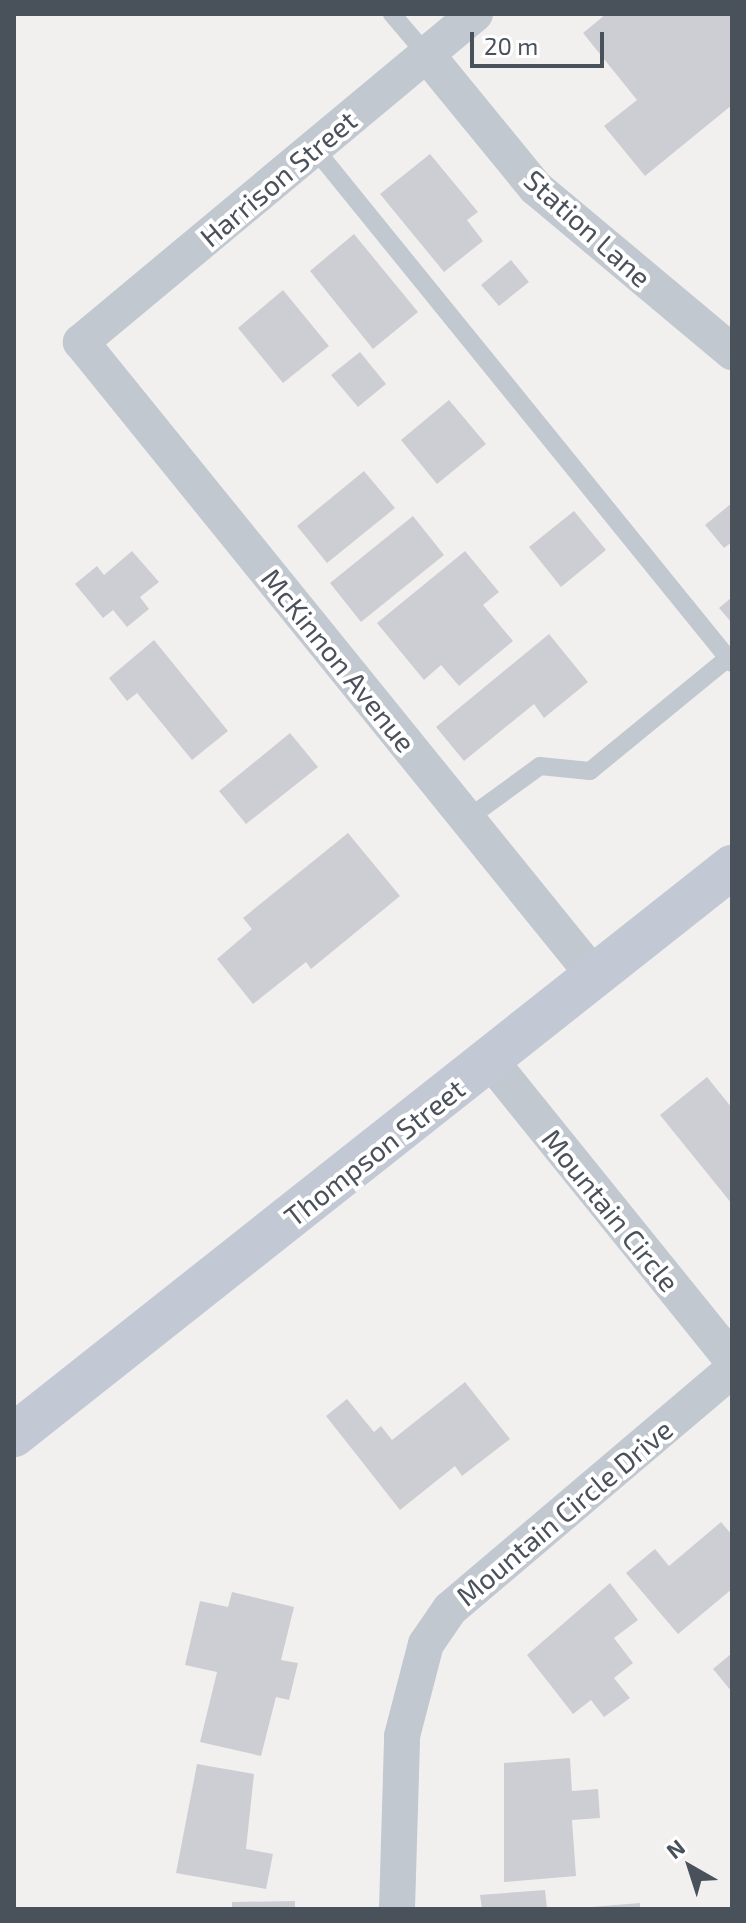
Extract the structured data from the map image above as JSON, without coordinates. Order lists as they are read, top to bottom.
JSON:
{
  "streets": {
    "street": [
      "Harrison Street",
      "Station Lane",
      "McKinnon Avenue",
      "Thompson Street",
      "Mountain Circle",
      "Mountain Circle Drive"
    ]
  },
  "crossings": [
    ["Harrison Street", "Station Lane"],
    ["Harrison Street", "McKinnon Avenue"],
    ["McKinnon Avenue", "Thompson Street"],
    ["Thompson Street", "Mountain Circle"]
  ],
  "scale_bar": "20 m",
  "north": "top left"
}
